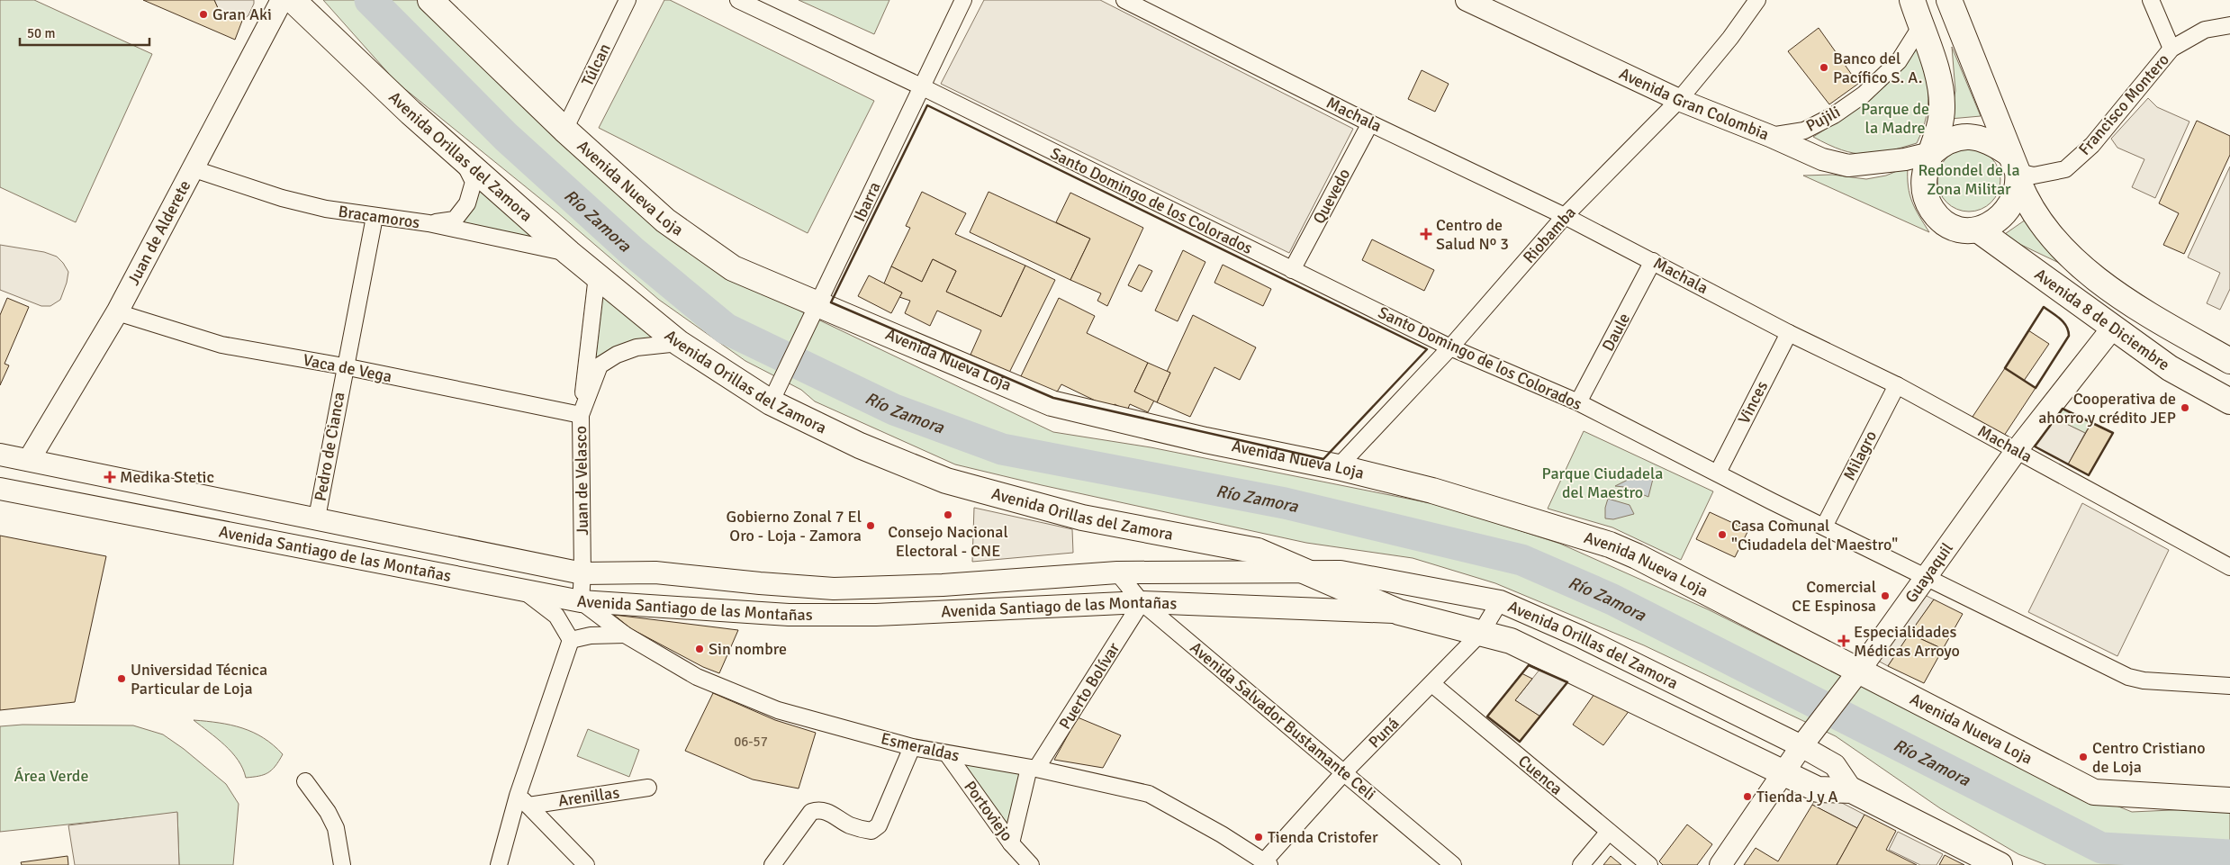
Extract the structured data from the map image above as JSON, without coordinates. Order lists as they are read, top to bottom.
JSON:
{
  "streets": {
    "main road": [
      "Avenida Gran Colombia",
      "Avenida Orillas del Zamora",
      "Avenida Nueva Loja",
      "Juan de Alderete",
      "Avenida 8 de Diciembre",
      "Avenida Santiago de las Montañas",
      "Guayaquil"
    ],
    "street": [
      "Túlcan",
      "Francisco Montero",
      "Machala",
      "Pujili",
      "Quevedo",
      "Santo Domingo de los Colorados",
      "Ibarra",
      "Bracamoros",
      "Riobamba",
      "Daule",
      "Vaca de Vega",
      "Vinces",
      "Pedro de Cianca",
      "Milagro",
      "Juan de Velasco",
      "Puerto Bolívar",
      "Avenida Salvador Bustamante Celi",
      "Puná",
      "Esmeraldas",
      "Cuenca",
      "Arenillas",
      "Portoviejo"
    ]
  },
  "crossings": [
    ["Túlcan", "Avenida Nueva Loja"],
    ["Avenida Gran Colombia", "Francisco Montero"],
    ["Avenida Gran Colombia", "Pujili"],
    ["Avenida Gran Colombia", "Riobamba"],
    ["Avenida Gran Colombia", "Avenida 8 de Diciembre"],
    ["Francisco Montero", "Avenida 8 de Diciembre"],
    ["Machala", "Quevedo"],
    ["Machala", "Riobamba"],
    ["Machala", "Daule"],
    ["Machala", "Vinces"],
    ["Machala", "Milagro"],
    ["Machala", "Guayaquil"],
    ["Avenida Orillas del Zamora", "Ibarra"],
    ["Avenida Orillas del Zamora", "Bracamoros"],
    ["Avenida Orillas del Zamora", "Juan de Velasco"],
    ["Avenida Orillas del Zamora", "Avenida Santiago de las Montañas"],
    ["Avenida Orillas del Zamora", "Guayaquil"],
    ["Avenida Orillas del Zamora", "Puná"],
    ["Avenida Nueva Loja", "Ibarra"],
    ["Avenida Nueva Loja", "Riobamba"],
    ["Avenida Nueva Loja", "Guayaquil"],
    ["Quevedo", "Santo Domingo de los Colorados"],
    ["Santo Domingo de los Colorados", "Ibarra"],
    ["Santo Domingo de los Colorados", "Riobamba"],
    ["Santo Domingo de los Colorados", "Daule"],
    ["Santo Domingo de los Colorados", "Vinces"],
    ["Santo Domingo de los Colorados", "Milagro"],
    ["Santo Domingo de los Colorados", "Guayaquil"],
    ["Bracamoros", "Juan de Alderete"],
    ["Bracamoros", "Pedro de Cianca"],
    ["Juan de Alderete", "Vaca de Vega"],
    ["Juan de Alderete", "Avenida Santiago de las Montañas"],
    ["Avenida 8 de Diciembre", "Guayaquil"],
    ["Vaca de Vega", "Pedro de Cianca"],
    ["Vaca de Vega", "Juan de Velasco"],
    ["Pedro de Cianca", "Avenida Santiago de las Montañas"],
    ["Juan de Velasco", "Avenida Santiago de las Montañas"],
    ["Juan de Velasco", "Esmeraldas"],
    ["Avenida Santiago de las Montañas", "Puerto Bolívar"],
    ["Avenida Santiago de las Montañas", "Avenida Salvador Bustamante Celi"],
    ["Avenida Santiago de las Montañas", "Esmeraldas"],
    ["Puerto Bolívar", "Avenida Salvador Bustamante Celi"],
    ["Puerto Bolívar", "Esmeraldas"],
    ["Puerto Bolívar", "Portoviejo"],
    ["Avenida Salvador Bustamante Celi", "Puná"],
    ["Puná", "Esmeraldas"],
    ["Puná", "Cuenca"],
    ["Esmeraldas", "Portoviejo"]
  ],
  "water": ["Río Zamora"],
  "parks": [
    "Parque de la Madre",
    "Redondel de la Zona Militar",
    "Parque Ciudadela del Maestro",
    "Área Verde"
  ],
  "places": {
    "other": [
      "Gran Aki",
      "Banco del Pacífico S. A.",
      "Cooperativa de ahorro y crédito JEP",
      "Consejo Nacional Electoral - CNE",
      "Gobierno Zonal 7 El Oro - Loja - Zamora",
      "Casa Comunal \"Ciudadela del Maestro\"",
      "Comercial CE Espinosa",
      "Sin nombre",
      "Universidad Técnica Particular de Loja",
      "Centro Cristiano de Loja",
      "Tienda J y A",
      "Tienda Cristofer"
    ],
    "health": ["Centro de Salud Nº 3", "Medika Stetic", "Especialidades Médicas Arroyo"]
  },
  "house_numbers": ["06-57"],
  "scale_bar": "50 m"
}
